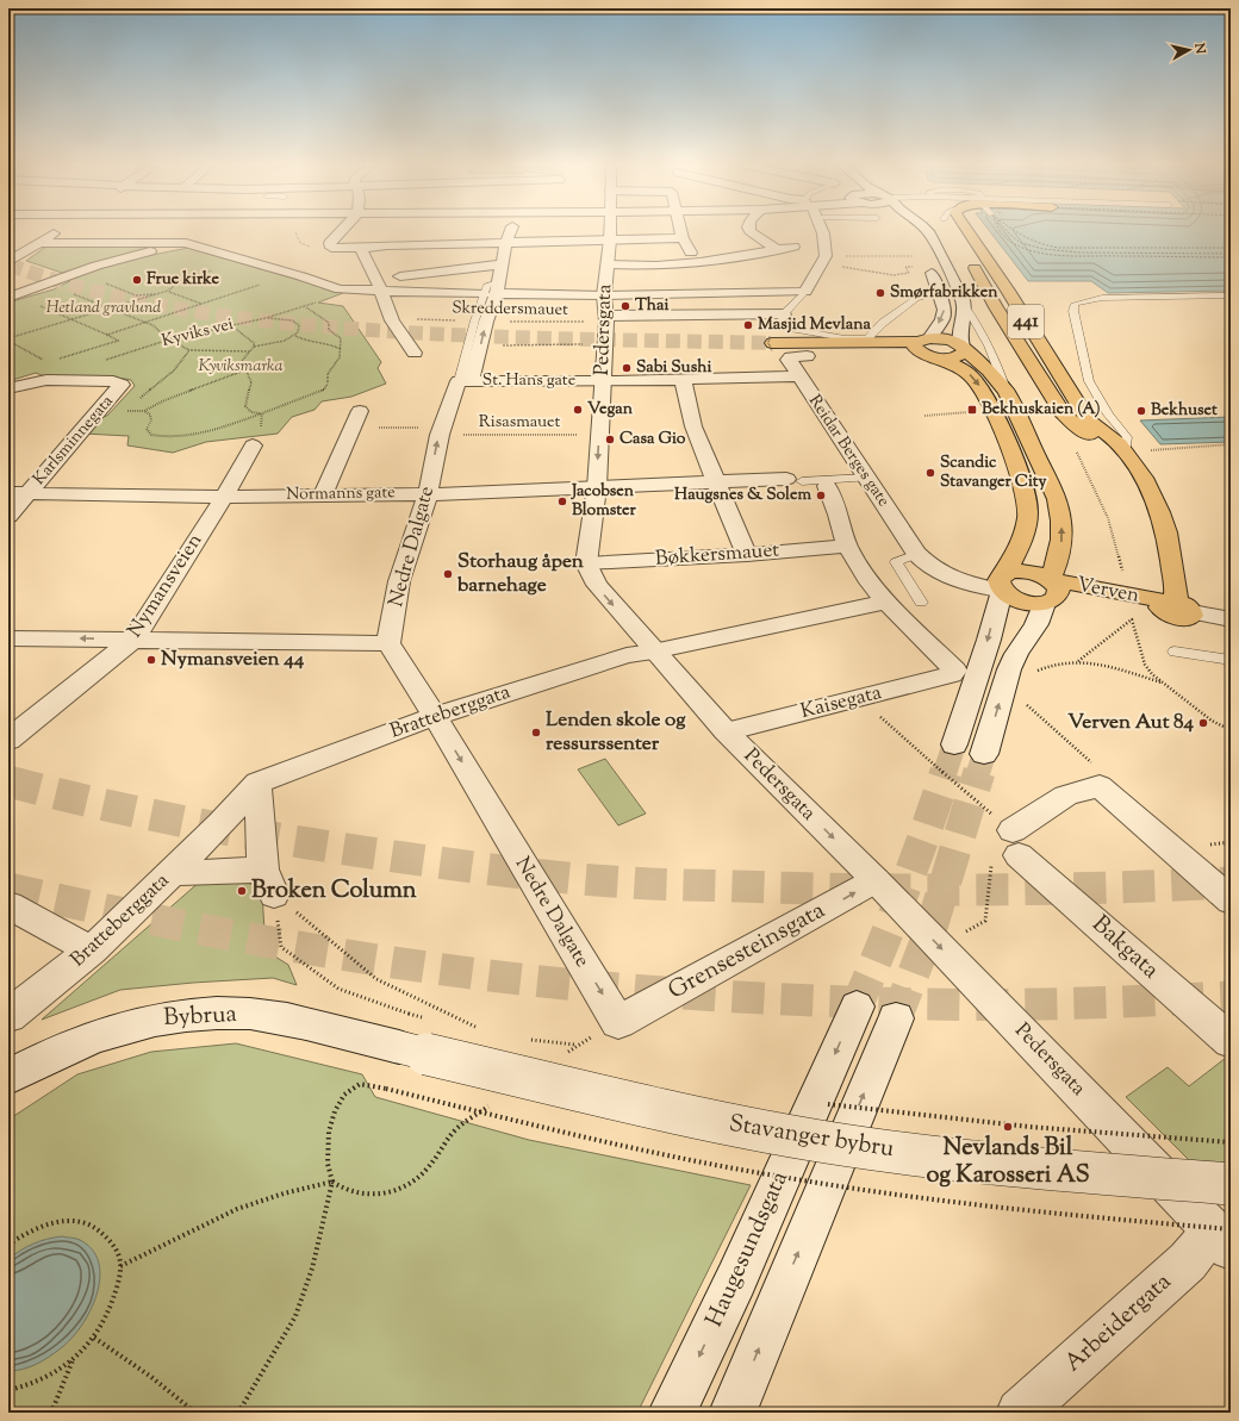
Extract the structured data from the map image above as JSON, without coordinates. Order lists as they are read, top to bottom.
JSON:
{
  "streets": {
    "main road": ["441", "Verven"],
    "street": [
      "Pedersgata",
      "St. Hans gate",
      "Karlsminnegata",
      "Reidar Berges gate",
      "Normanns gate",
      "Nedre Dalgate",
      "Bøkkersmauet",
      "Nymansveien",
      "Kaisegata",
      "Bratteberggata",
      "Bakgata",
      "Grensesteinsgata",
      "Bybrua",
      "Stavanger bybru",
      "Haugesundsgata",
      "Arbeidergata"
    ],
    "path": ["Skreddersmauet", "Kyviks vei", "Risasmauet"]
  },
  "crossings": [
    ["Skreddersmauet", "Pedersgata"],
    ["Skreddersmauet", "Nedre Dalgate"],
    ["441", "Verven"],
    ["Pedersgata", "St. Hans gate"],
    ["Pedersgata", "Risasmauet"],
    ["Pedersgata", "Normanns gate"],
    ["Pedersgata", "Bøkkersmauet"],
    ["Pedersgata", "Kaisegata"],
    ["Pedersgata", "Bratteberggata"],
    ["Pedersgata", "Grensesteinsgata"],
    ["Pedersgata", "Arbeidergata"],
    ["St. Hans gate", "Reidar Berges gate"],
    ["St. Hans gate", "Nedre Dalgate"],
    ["Risasmauet", "Nedre Dalgate"],
    ["Karlsminnegata", "Normanns gate"],
    ["Normanns gate", "Nedre Dalgate"],
    ["Normanns gate", "Nymansveien"],
    ["Nedre Dalgate", "Bratteberggata"],
    ["Nedre Dalgate", "Grensesteinsgata"],
    ["Kaisegata", "Bratteberggata"],
    ["Bybrua", "Stavanger bybru"]
  ],
  "one_way": ["Grensesteinsgata"],
  "parks": ["Hetland gravlund", "Kyviksmarka"],
  "places": {
    "other": [
      "Frue kirke",
      "Smørfabrikken",
      "Thai",
      "Masjid Mevlana",
      "Sabi Sushi",
      "Vegan",
      "Bekhuset",
      "Casa Gio",
      "Scandic Stavanger City",
      "Haugsnes & Solem",
      "Jacobsen Blomster",
      "Storhaug åpen barnehage",
      "Nymansveien 44",
      "Verven Aut 84",
      "Lenden skole og ressurssenter",
      "Broken Column",
      "Nevlands Bil og Karosseri AS"
    ],
    "transit": ["Bekhuskaien (A)"]
  },
  "north": "right"
}
